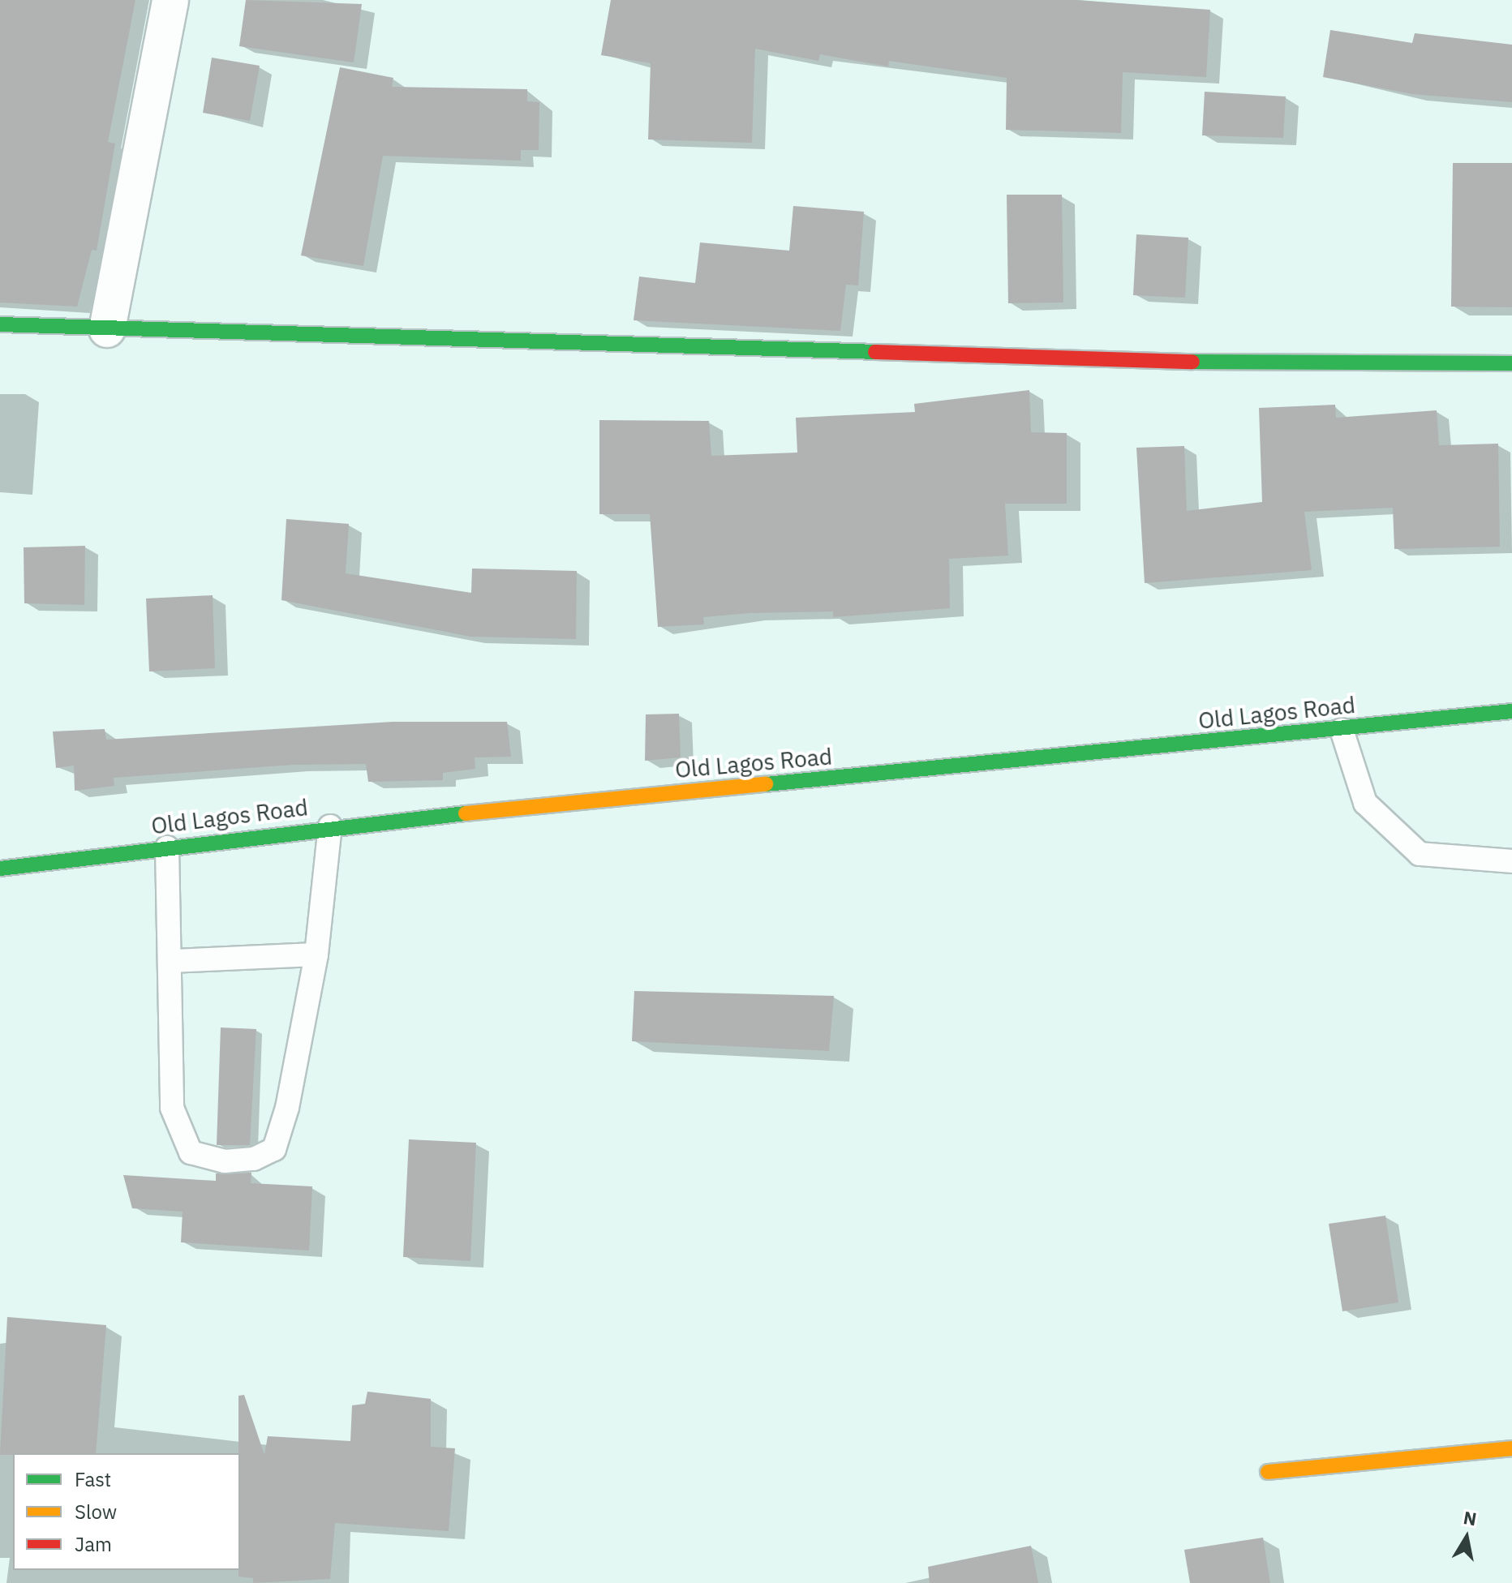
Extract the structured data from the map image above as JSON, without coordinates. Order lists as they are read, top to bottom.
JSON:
{
  "streets": {
    "street": ["Old Lagos Road"]
  },
  "legend": ["Fast", "Slow", "Jam"],
  "north": "top"
}
